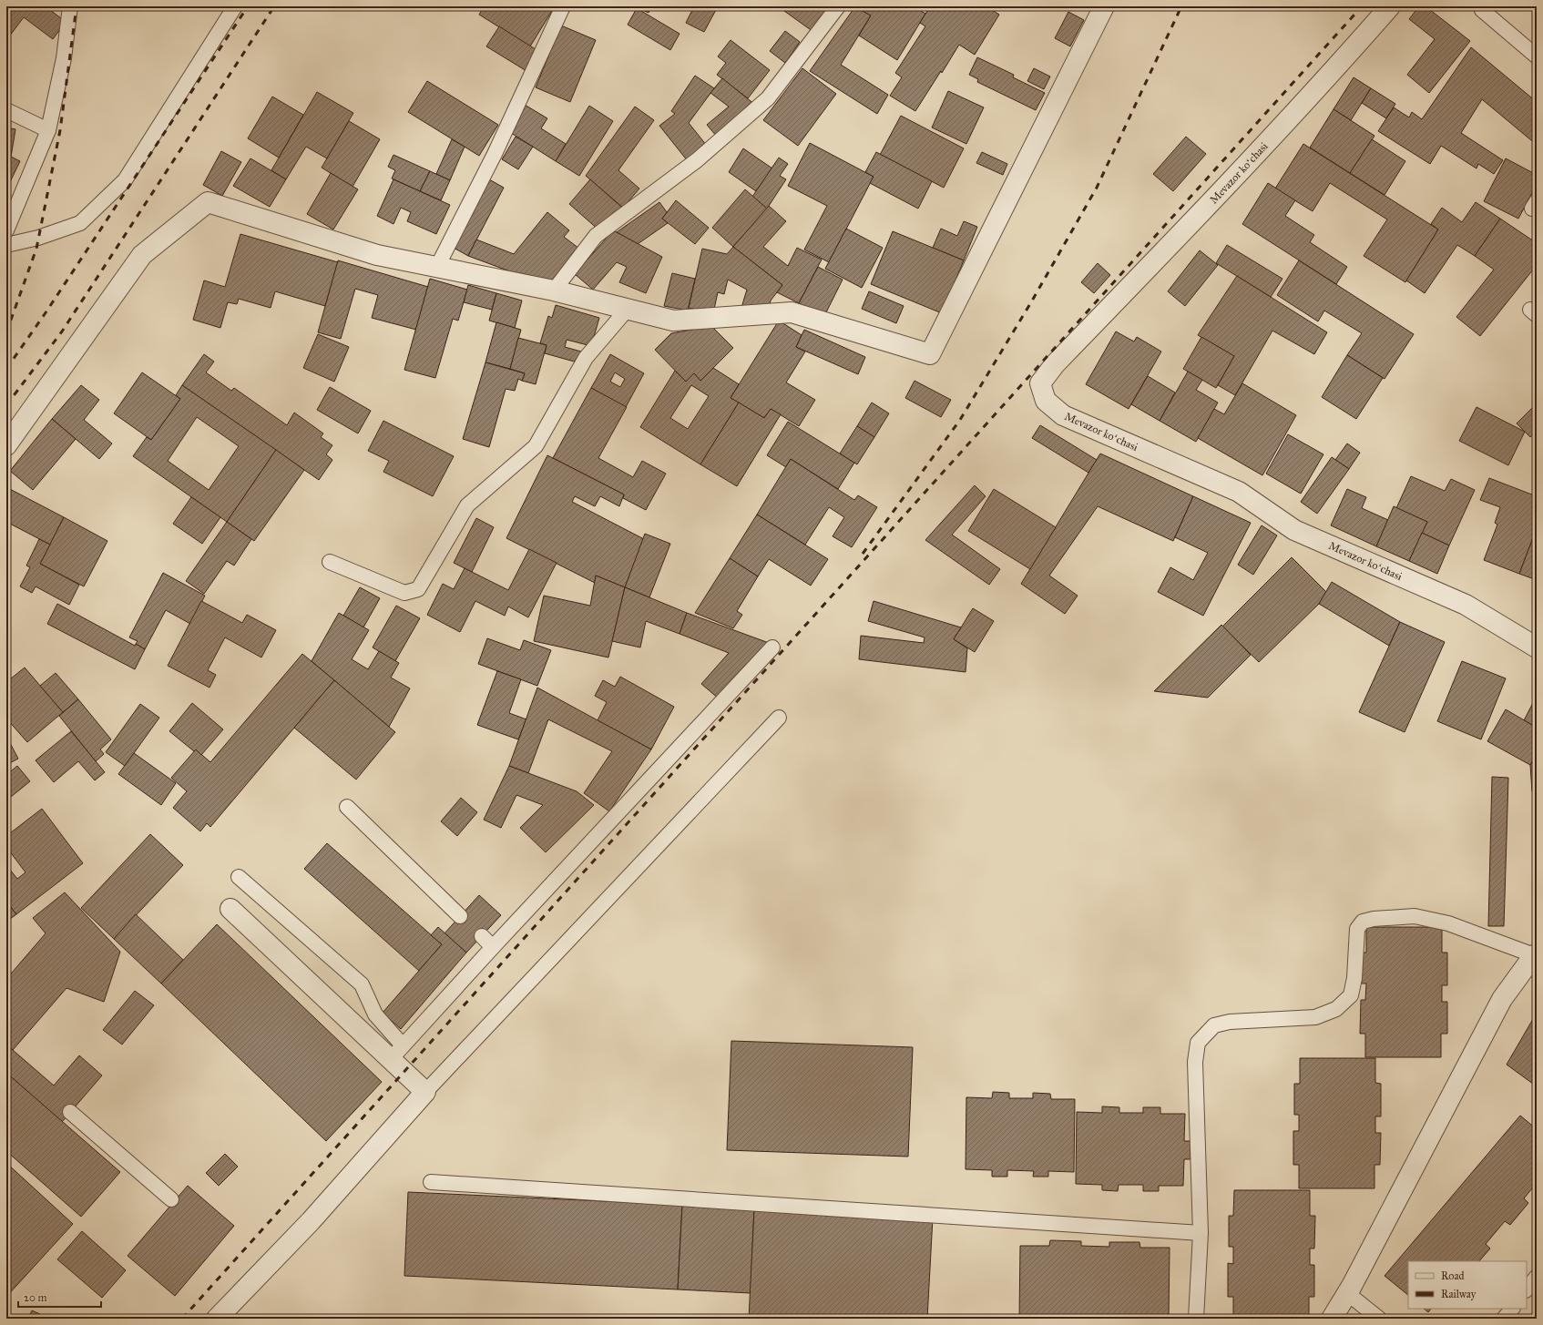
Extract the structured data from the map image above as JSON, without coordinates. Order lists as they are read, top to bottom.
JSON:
{
  "streets": {
    "street": ["Mevazor koʻchasi"]
  },
  "legend": ["Road", "Railway"],
  "scale_bar": "20 m"
}
